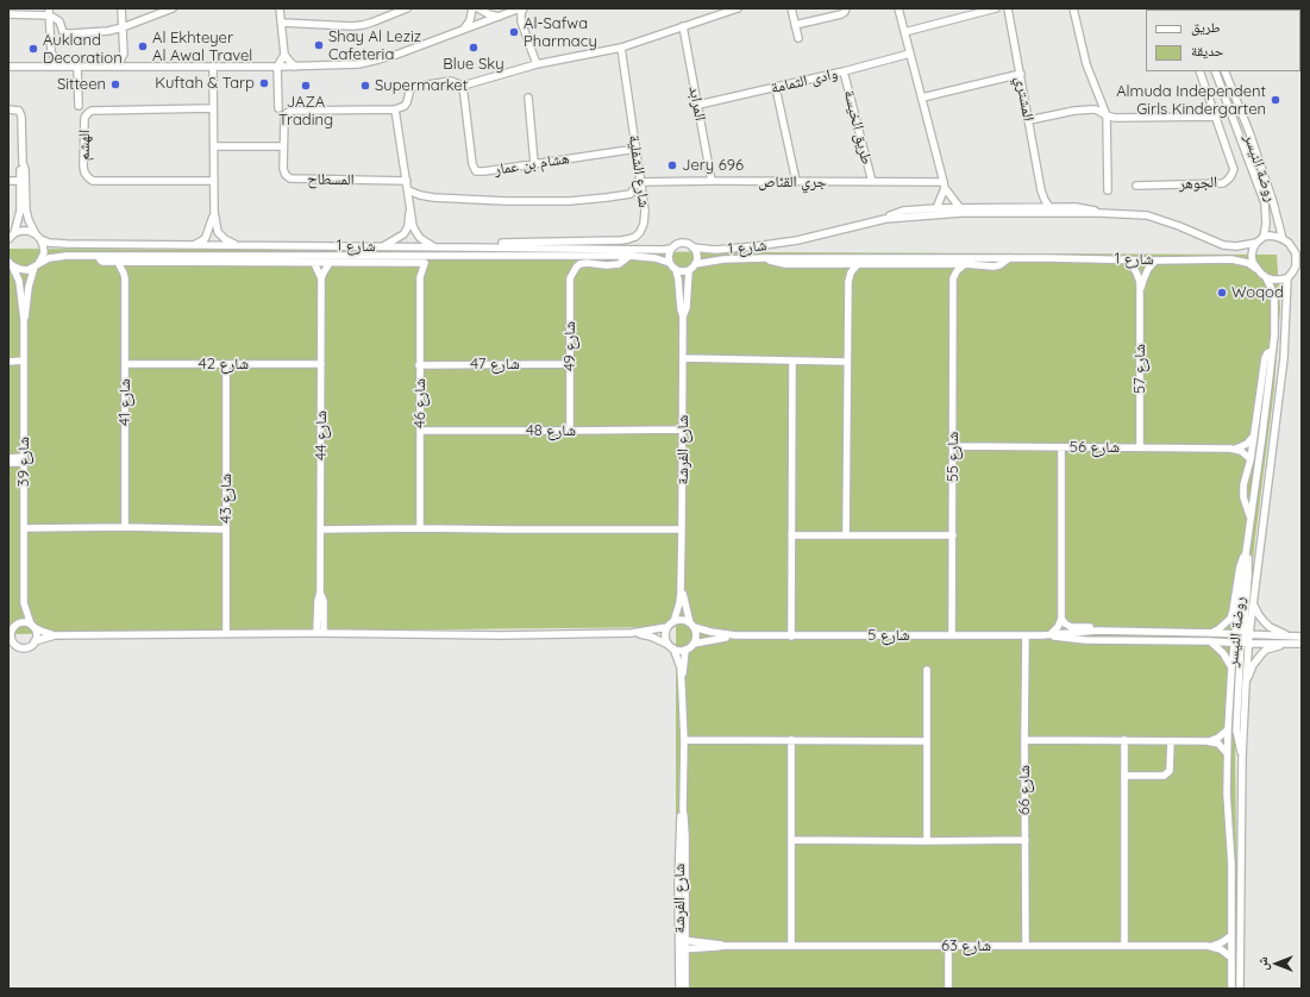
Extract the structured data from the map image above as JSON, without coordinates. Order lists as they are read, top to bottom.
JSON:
{
  "streets": {
    "street": [
      "وادى الثمامة",
      "المشتري",
      "المرابد",
      "طريق الخيسة",
      "الهشم",
      "هشام بن عمار",
      "روضة النيسر",
      "شارع الشفلية",
      "المسطاح",
      "جري القنّاص",
      "الجوهر",
      "شارع 1",
      "شارع 49",
      "شارع 42",
      "شارع 47",
      "شارع 57",
      "شارع 41",
      "شارع 46",
      "شارع 48",
      "شارع 44",
      "شارع 56",
      "شارع الفرشة",
      "شارع 55",
      "شارع 39",
      "شارع 43",
      "شارع 5",
      "شارع 66",
      "شارع 63"
    ]
  },
  "crossings": [
    ["وادى الثمامة", "المرابد"],
    ["وادى الثمامة", "طريق الخيسة"],
    ["المشتري", "شارع 1"],
    ["المرابد", "جري القنّاص"],
    ["طريق الخيسة", "جري القنّاص"],
    ["هشام بن عمار", "شارع الشفلية"],
    ["روضة النيسر", "شارع 1"],
    ["روضة النيسر", "شارع 63"],
    ["شارع الشفلية", "جري القنّاص"],
    ["شارع الشفلية", "شارع 1"],
    ["شارع 1", "شارع 49"],
    ["شارع 1", "شارع 57"],
    ["شارع 1", "شارع 41"],
    ["شارع 1", "شارع 46"],
    ["شارع 1", "شارع 44"],
    ["شارع 1", "شارع الفرشة"],
    ["شارع 1", "شارع 39"],
    ["شارع 49", "شارع 47"],
    ["شارع 49", "شارع 48"],
    ["شارع 42", "شارع 41"],
    ["شارع 42", "شارع 44"],
    ["شارع 42", "شارع 43"],
    ["شارع 47", "شارع 46"],
    ["شارع 57", "شارع 56"],
    ["شارع 46", "شارع 48"],
    ["شارع 48", "شارع الفرشة"],
    ["شارع 56", "شارع 55"],
    ["شارع الفرشة", "شارع 5"],
    ["شارع الفرشة", "شارع 63"],
    ["شارع 55", "شارع 5"],
    ["شارع 5", "شارع 66"],
    ["شارع 66", "شارع 63"]
  ],
  "places": [
    "Al-Safwa Pharmacy",
    "Shay Al Leziz Cafeteria",
    "Al Ekhteyer Al Awal Travel",
    "Blue Sky",
    "Aukland Decoration",
    "Kuftah & Tarp",
    "Sitteen",
    "JAZA Trading",
    "Supermarket",
    "Almuda Independent Girls Kindergarten",
    "Jery 696",
    "Woqod"
  ],
  "legend": ["طريق", "حديقة"],
  "north": "left"
}
